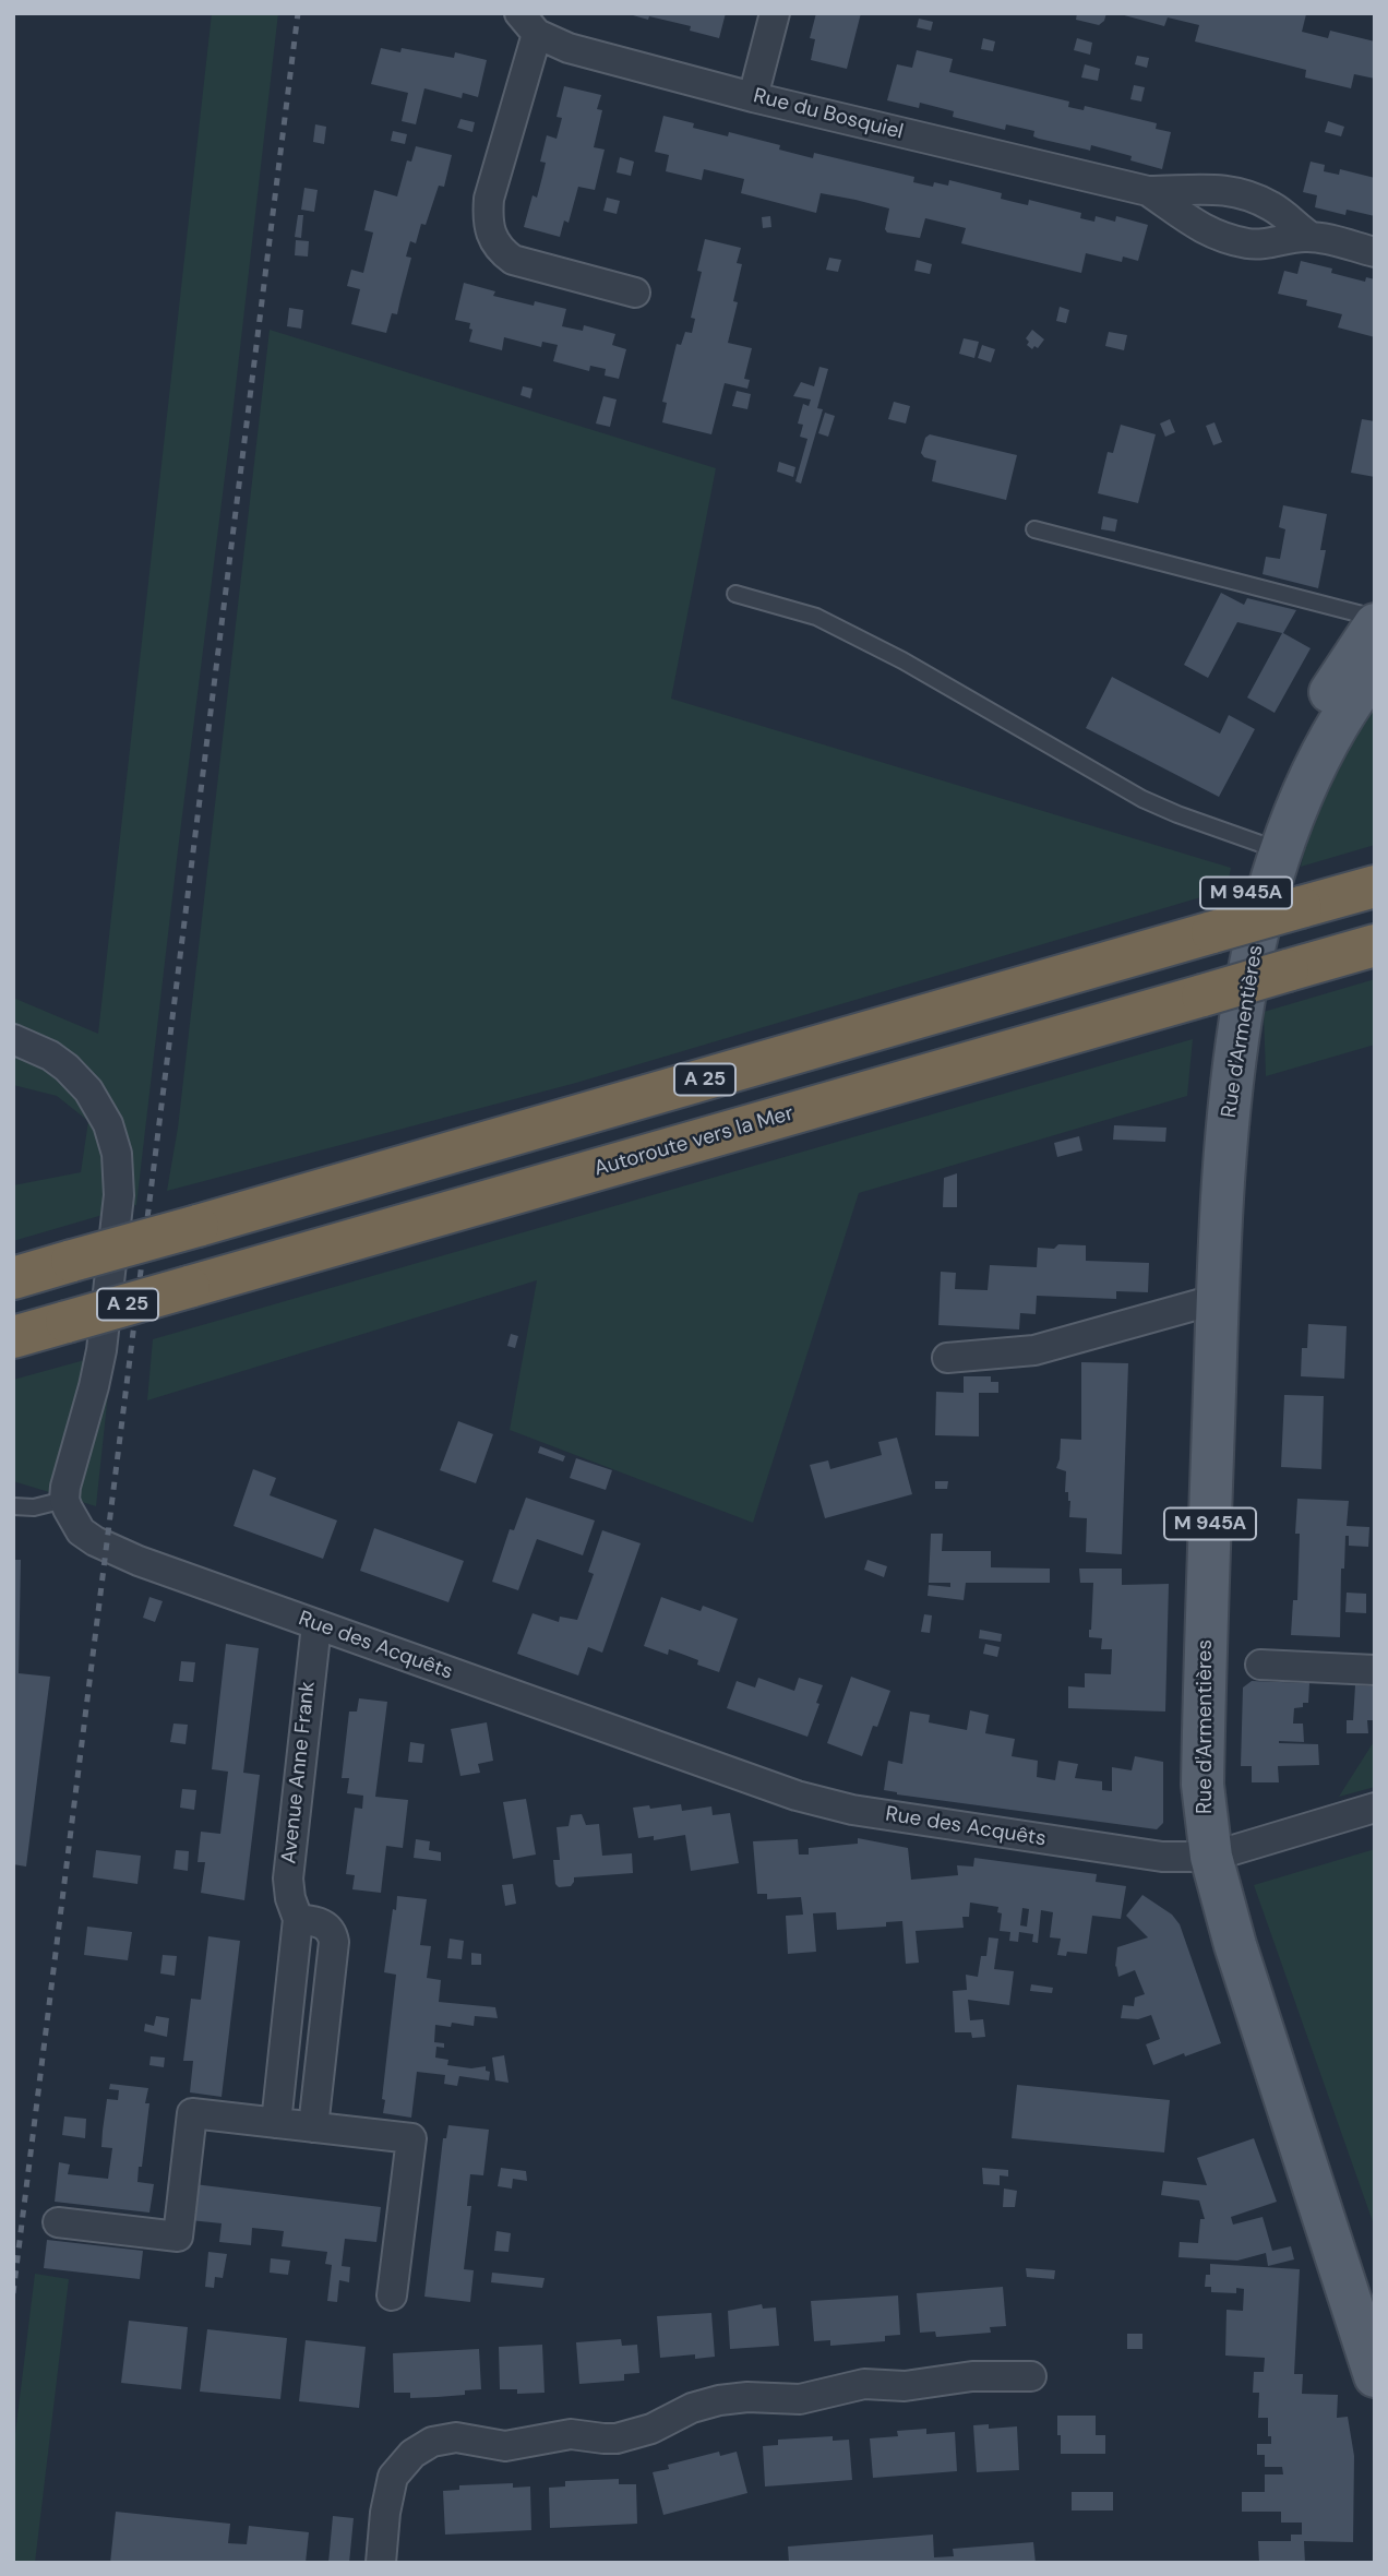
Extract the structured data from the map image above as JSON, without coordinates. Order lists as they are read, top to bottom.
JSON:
{
  "streets": {
    "highway": ["A 25", "Autoroute vers la Mer"],
    "main road": ["M 945A", "Rue d'Armentières"],
    "street": ["Rue du Bosquiel", "Rue des Acquêts", "Avenue Anne Frank"]
  },
  "crossings": [
    ["Rue d'Armentières", "Rue des Acquêts"],
    ["Rue des Acquêts", "Avenue Anne Frank"]
  ]
}
